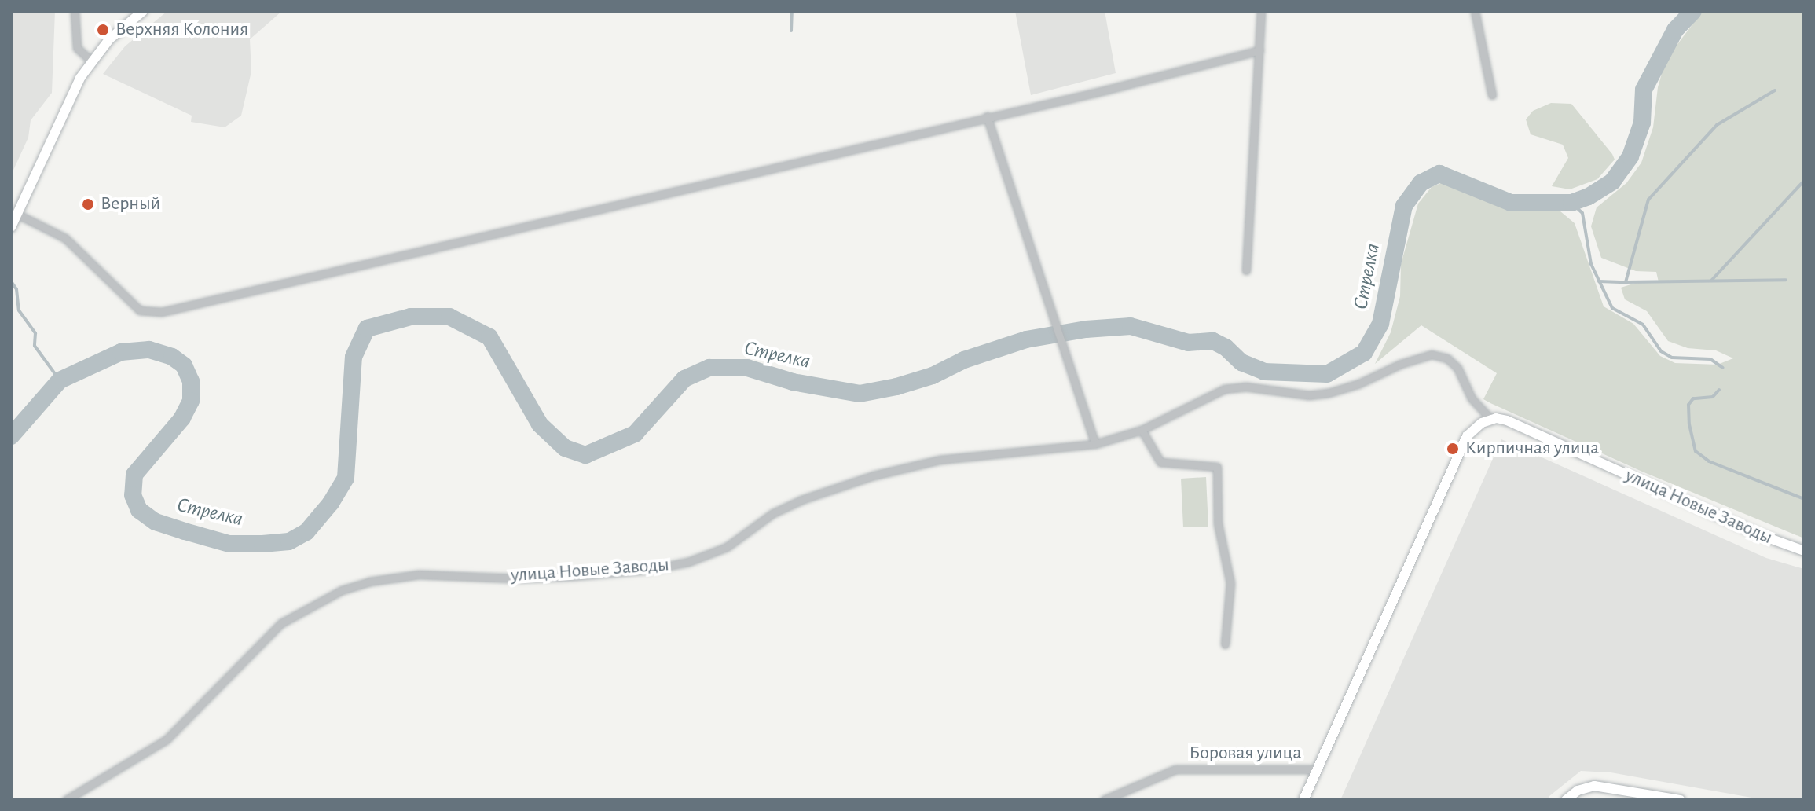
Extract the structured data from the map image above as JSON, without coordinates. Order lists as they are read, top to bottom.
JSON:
{
  "streets": {
    "street": ["улица Новые Заводы", "Боровая улица"]
  },
  "water": ["Стрелка"],
  "places": ["Верхняя Колония", "Верный", "Кирпичная улица"]
}
